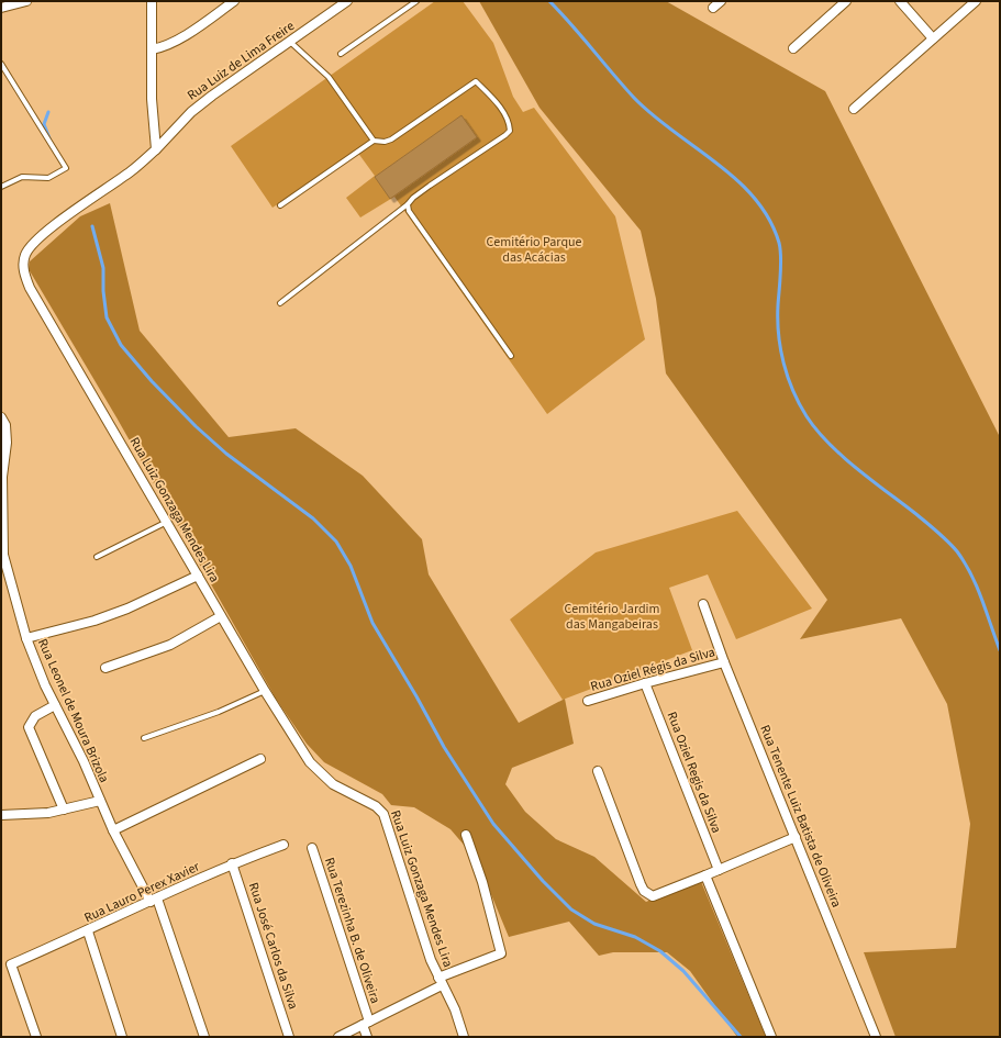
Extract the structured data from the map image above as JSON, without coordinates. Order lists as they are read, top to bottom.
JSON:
{
  "streets": {
    "street": [
      "Rua Luiz de Lima Freire",
      "Rua Luiz Gonzaga Mendes Lira",
      "Rua Oziel Régis da Silva",
      "Rua Leonel de Moura Brizola",
      "Rua Oziel Regis da Silva",
      "Rua Tenente Luiz Batista de Oliveira",
      "Rua Lauro Perex Xavier",
      "Rua Terezinha B. de Oliveira",
      "Rua José Carlos da Silva"
    ]
  },
  "crossings": [
    ["Rua Luiz de Lima Freire", "Rua Luiz Gonzaga Mendes Lira"],
    ["Rua Oziel Régis da Silva", "Rua Oziel Regis da Silva"],
    ["Rua Oziel Régis da Silva", "Rua Tenente Luiz Batista de Oliveira"],
    ["Rua Leonel de Moura Brizola", "Rua Lauro Perex Xavier"],
    ["Rua Lauro Perex Xavier", "Rua José Carlos da Silva"]
  ],
  "parks": ["Cemitério Parque das Acácias", "Cemitério Jardim das Mangabeiras"]
}
